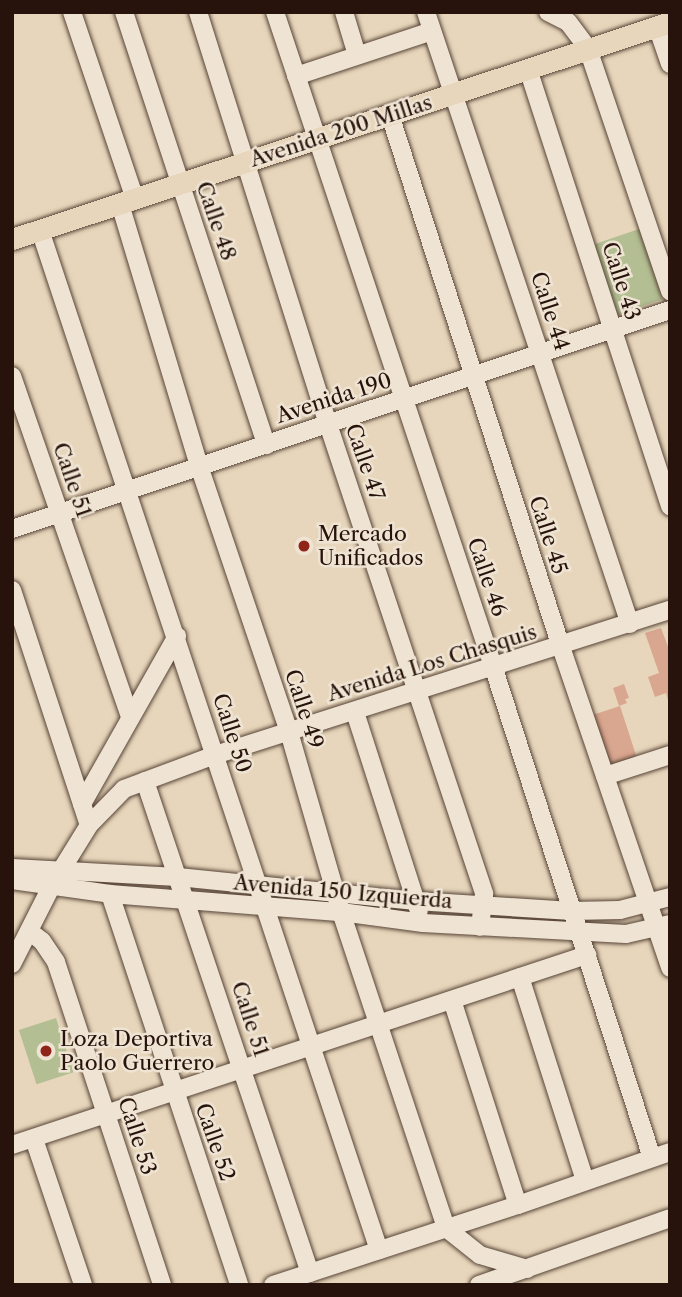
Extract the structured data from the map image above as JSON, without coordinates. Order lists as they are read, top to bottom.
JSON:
{
  "streets": {
    "main road": ["Avenida 200 Millas"],
    "street": [
      "Calle 48",
      "Calle 43",
      "Calle 44",
      "Avenida 190",
      "Calle 47",
      "Calle 51",
      "Calle 45",
      "Calle 46",
      "Avenida Los Chasquis",
      "Calle 49",
      "Calle 50",
      "Avenida 150 Izquierda",
      "Calle 53",
      "Calle 52"
    ]
  },
  "crossings": [
    ["Avenida 200 Millas", "Calle 48"],
    ["Avenida 200 Millas", "Calle 43"],
    ["Avenida 200 Millas", "Calle 44"],
    ["Avenida 200 Millas", "Calle 47"],
    ["Avenida 200 Millas", "Calle 45"],
    ["Avenida 200 Millas", "Calle 46"],
    ["Avenida 200 Millas", "Calle 49"],
    ["Avenida 200 Millas", "Calle 50"],
    ["Calle 48", "Avenida 190"],
    ["Calle 43", "Avenida 190"],
    ["Calle 44", "Avenida 190"],
    ["Calle 44", "Avenida Los Chasquis"],
    ["Avenida 190", "Calle 47"],
    ["Avenida 190", "Calle 51"],
    ["Avenida 190", "Calle 45"],
    ["Avenida 190", "Calle 46"],
    ["Avenida 190", "Calle 49"],
    ["Avenida 190", "Calle 50"],
    ["Calle 47", "Avenida Los Chasquis"],
    ["Calle 47", "Avenida 150 Izquierda"],
    ["Calle 51", "Avenida Los Chasquis"],
    ["Calle 51", "Avenida 150 Izquierda"],
    ["Calle 45", "Avenida Los Chasquis"],
    ["Calle 45", "Avenida 150 Izquierda"],
    ["Calle 46", "Avenida Los Chasquis"],
    ["Calle 46", "Avenida 150 Izquierda"],
    ["Avenida Los Chasquis", "Calle 49"],
    ["Avenida Los Chasquis", "Calle 50"],
    ["Avenida Los Chasquis", "Avenida 150 Izquierda"],
    ["Avenida Los Chasquis", "Calle 53"],
    ["Calle 49", "Avenida 150 Izquierda"],
    ["Calle 50", "Avenida 150 Izquierda"],
    ["Avenida 150 Izquierda", "Calle 52"]
  ],
  "places": ["Mercado Unificados", "Loza Deportiva Paolo Guerrero"]
}
